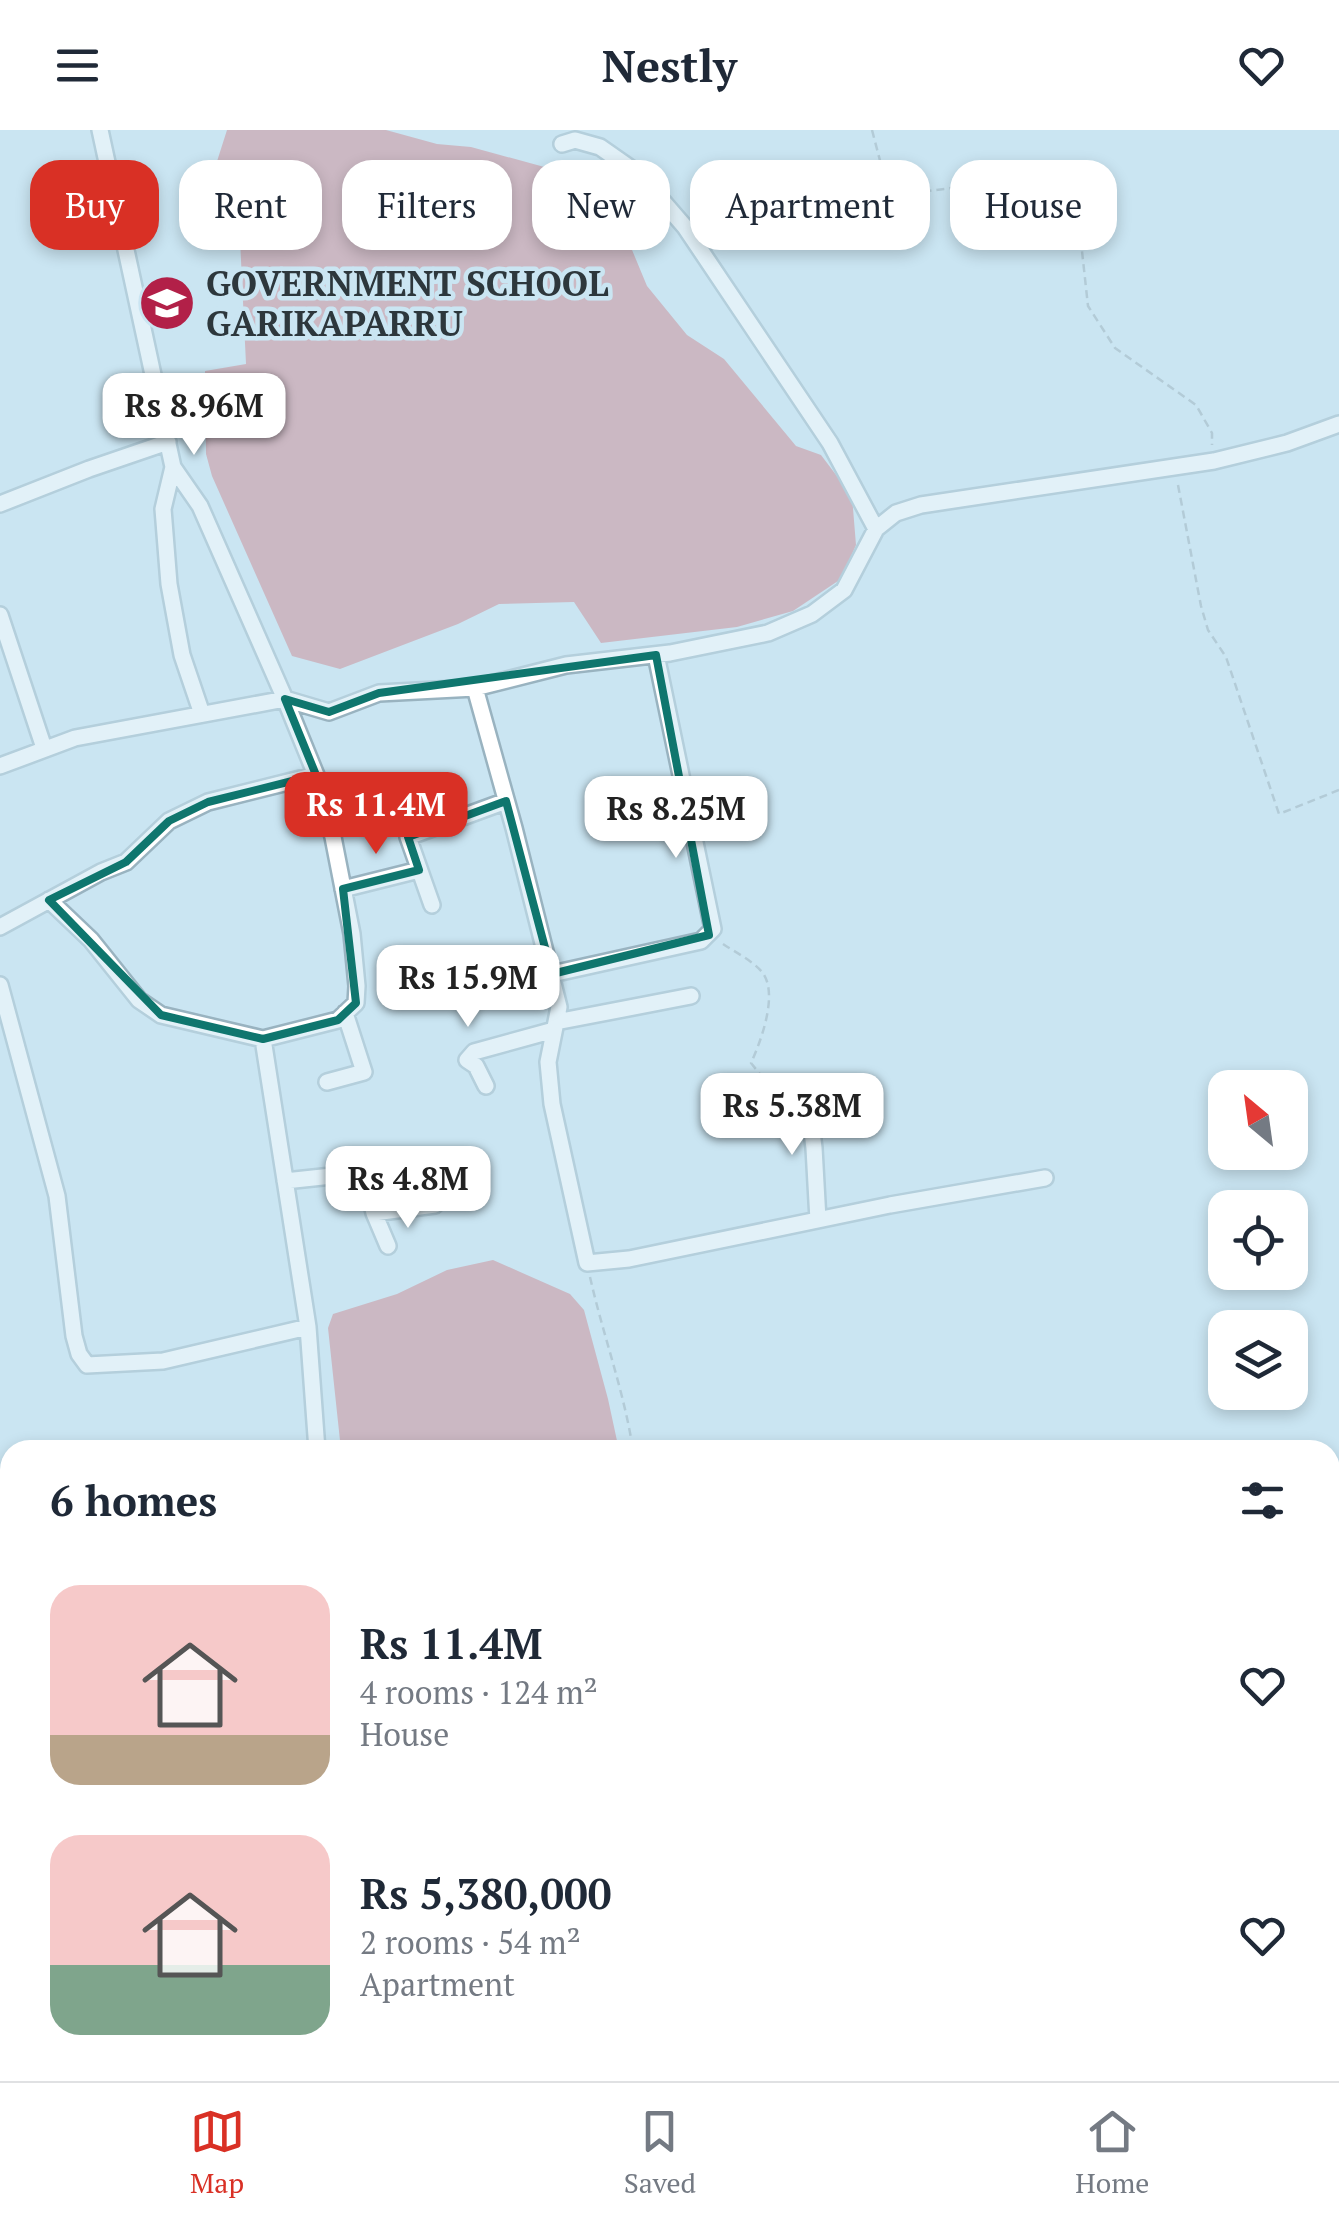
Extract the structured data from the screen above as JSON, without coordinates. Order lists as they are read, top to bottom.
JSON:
{
  "places": {
    "school or university": ["GOVERNMENT SCHOOL GARIKAPARRU"]
  },
  "north": "top left",
  "page": {
    "header": "Nestly",
    "chip": [
      "Buy",
      "Rent",
      "Filters",
      "New",
      "Apartment",
      "House"
    ],
    "price": [
      "Rs 8.96M",
      "Rs 11.4M",
      "Rs 8.25M",
      "Rs 15.9M",
      "Rs 5.38M",
      "Rs 4.8M"
    ],
    "heading": "6 homes",
    "list": [
      {
        "name": "Rs 11.4M",
        "note": "4 rooms · 124 m² · House"
      },
      {
        "name": "Rs 5,380,000",
        "note": "2 rooms · 54 m² · Apartment"
      }
    ],
    "tabs": ["Map", "Saved", "Home"]
  }
}
